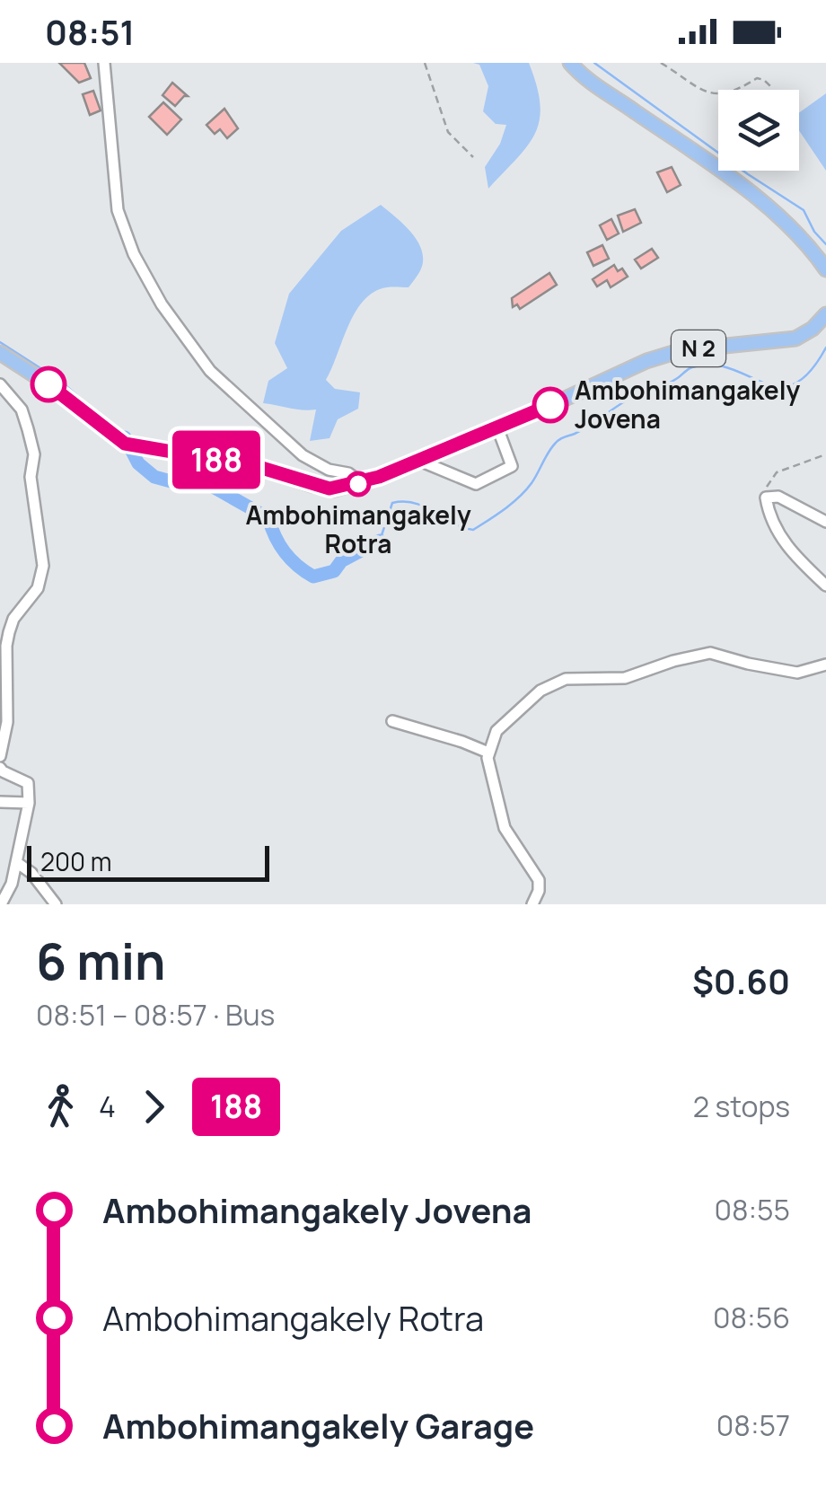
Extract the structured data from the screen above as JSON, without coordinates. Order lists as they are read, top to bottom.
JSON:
{
  "streets": {
    "main road": ["N 2"]
  },
  "places": ["Ambohimangakely Jovena", "Ambohimangakely Rotra"],
  "lines": ["bus line 188"],
  "scale_bar": "200 m",
  "page": {
    "status": "08:51",
    "on_map": "188",
    "scale": "200 m",
    "heading": ["6 min", "08:51 – 08:57 · Bus", "$0.60"],
    "legs": ["4", "188", "2 stops"],
    "list": [
      {
        "name": "Ambohimangakely Jovena",
        "value": "08:55"
      },
      {
        "name": "Ambohimangakely Rotra",
        "value": "08:56"
      },
      {
        "name": "Ambohimangakely Garage",
        "value": "08:57"
      }
    ]
  }
}
